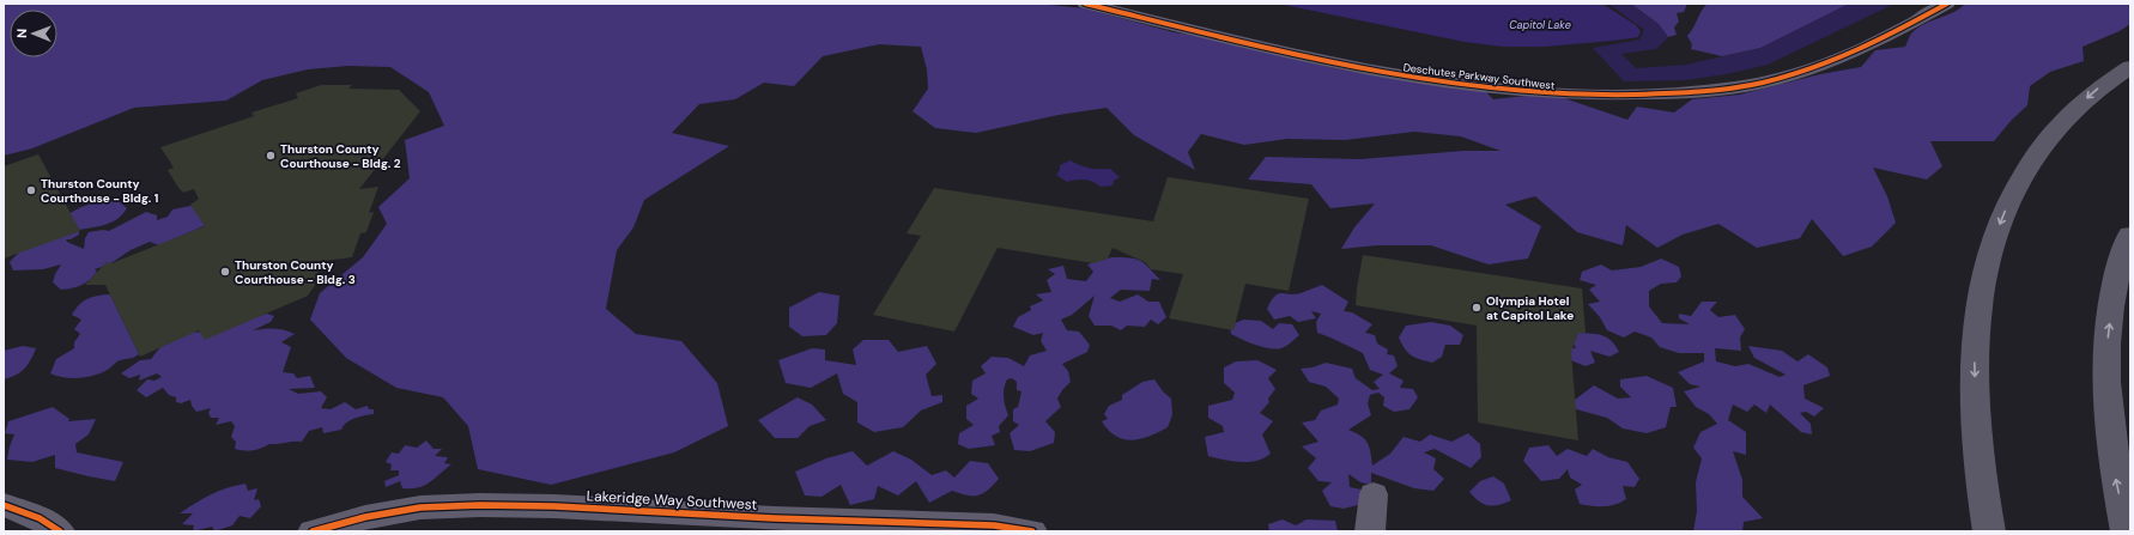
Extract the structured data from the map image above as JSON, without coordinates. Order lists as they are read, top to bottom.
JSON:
{
  "streets": {
    "street": ["Deschutes Parkway Southwest", "Lakeridge Way Southwest"]
  },
  "water": ["Capitol Lake"],
  "places": [
    "Thurston County Courthouse - Bldg. 2",
    "Thurston County Courthouse - Bldg. 1",
    "Thurston County Courthouse - Bldg. 3",
    "Olympia Hotel at Capitol Lake"
  ],
  "north": "left"
}
